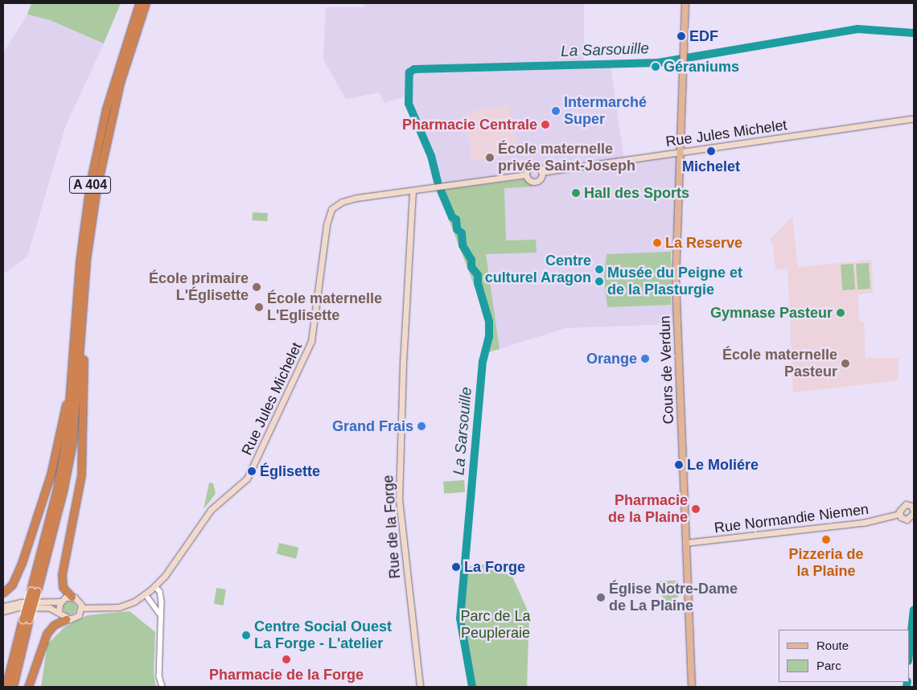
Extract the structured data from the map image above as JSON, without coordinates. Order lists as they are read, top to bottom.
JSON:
{
  "streets": {
    "highway": ["A 404"],
    "main road": [
      "Rue Jules Michelet",
      "Cours de Verdun",
      "Rue Normandie Niemen",
      "Rue de la Forge"
    ]
  },
  "crossings": [
    ["Rue Jules Michelet", "Cours de Verdun"],
    ["Rue Jules Michelet", "Rue de la Forge"],
    ["Cours de Verdun", "Rue Normandie Niemen"]
  ],
  "water": ["La Sarsouille"],
  "parks": ["Parc de La Peupleraie"],
  "places": [
    "EDF",
    "Géraniums",
    "Intermarché Super",
    "Pharmacie Centrale",
    "Michelet",
    "École maternelle privée Saint-Joseph",
    "Hall des Sports",
    "La Reserve",
    "Centre culturel Aragon",
    "Musée du Peigne et de la Plasturgie",
    "École primaire L'Églisette",
    "École maternelle L'Eglisette",
    "Gymnase Pasteur",
    "Orange",
    "École maternelle Pasteur",
    "Grand Frais",
    "Le Moliére",
    "Églisette",
    "Pharmacie de la Plaine",
    "Pizzeria de la Plaine",
    "La Forge",
    "Église Notre-Dame de La Plaine",
    "Centre Social Ouest La Forge - L'atelier",
    "Pharmacie de la Forge"
  ],
  "legend": ["Route", "Parc"]
}
